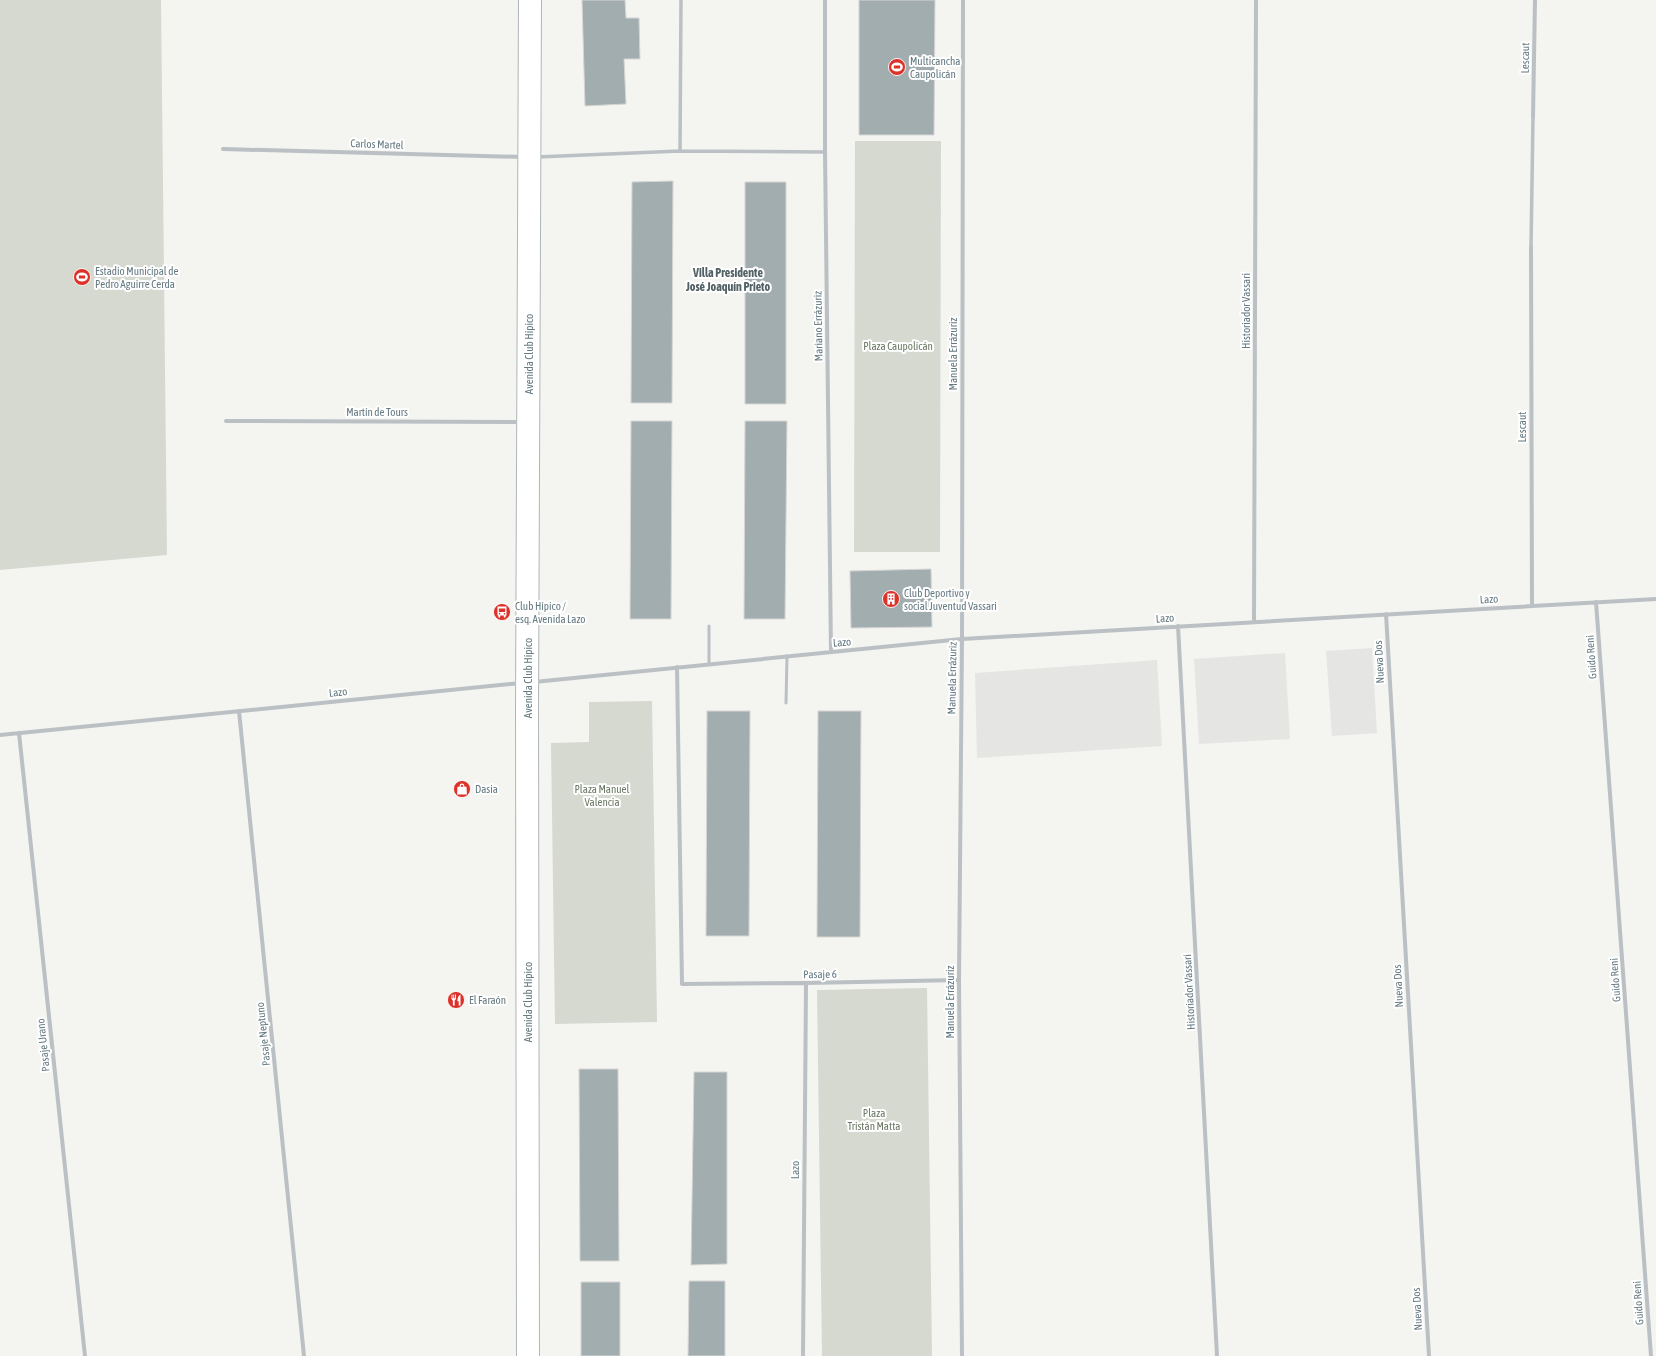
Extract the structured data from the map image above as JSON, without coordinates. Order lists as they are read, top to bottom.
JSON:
{
  "streets": {
    "main road": ["Avenida Club Hípico"],
    "street": [
      "Lescaut",
      "Carlos Martel",
      "Historiador Vassari",
      "Mariano Errázuriz",
      "Manuela Errázuriz",
      "Martín de Tours",
      "Lazo",
      "Guido Reni",
      "Nueva Dos",
      "Pasaje 6",
      "Pasaje Neptuno",
      "Pasaje Urano"
    ]
  },
  "crossings": [
    ["Lescaut", "Lazo"],
    ["Carlos Martel", "Avenida Club Hípico"],
    ["Historiador Vassari", "Lazo"],
    ["Mariano Errázuriz", "Lazo"],
    ["Avenida Club Hípico", "Martín de Tours"],
    ["Avenida Club Hípico", "Lazo"],
    ["Manuela Errázuriz", "Lazo"],
    ["Manuela Errázuriz", "Pasaje 6"],
    ["Lazo", "Guido Reni"],
    ["Lazo", "Nueva Dos"],
    ["Lazo", "Pasaje 6"],
    ["Lazo", "Pasaje Neptuno"],
    ["Lazo", "Pasaje Urano"]
  ],
  "districts": ["Villa Presidente José Joaquín Prieto"],
  "parks": ["Plaza Caupolicán", "Plaza Manuel Valencia", "Plaza Tristán Matta"],
  "places": {
    "sports": ["Multicancha Caupolicán", "Estadio Municipal de Pedro Aguirre Cerda"],
    "building": ["Club Deportivo y social Juventud Vassari"],
    "bus stop": ["Club Hípico / esq. Avenida Lazo"],
    "shop": ["Dasia"],
    "restaurant": ["El Faraón"]
  }
}
